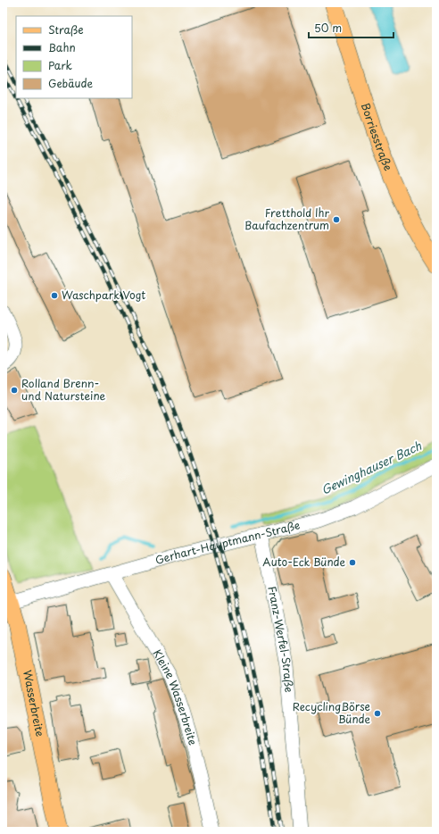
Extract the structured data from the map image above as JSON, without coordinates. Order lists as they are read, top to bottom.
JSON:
{
  "streets": {
    "main road": ["Borriesstraße", "Wasserbreite"],
    "street": ["Gerhart-Hauptmann-Straße", "Franz-Werfel-Straße", "Kleine Wasserbreite"]
  },
  "crossings": [
    ["Gerhart-Hauptmann-Straße", "Franz-Werfel-Straße"],
    ["Gerhart-Hauptmann-Straße", "Kleine Wasserbreite"],
    ["Gerhart-Hauptmann-Straße", "Wasserbreite"]
  ],
  "water": ["Gewinghauser Bach"],
  "places": [
    "Fretthold Ihr Baufachzentrum",
    "Waschpark Vogt",
    "Rolland Brenn- und Natursteine",
    "Auto-Eck Bünde",
    "RecyclingBörse Bünde"
  ],
  "legend": [
    "Straße",
    "Bahn",
    "Park",
    "Gebäude"
  ],
  "scale_bar": "50 m"
}
